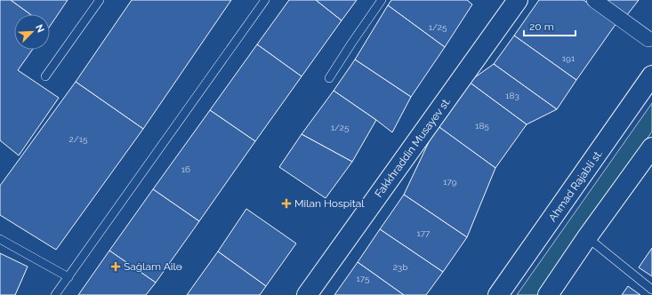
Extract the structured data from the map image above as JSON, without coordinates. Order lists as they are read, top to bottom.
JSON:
{
  "streets": {
    "main road": ["Fakkhraddin Musayev st.", "Ahmad Rajabli st."]
  },
  "places": {
    "health": ["Milan Hospital", "Sağlam Ailə"]
  },
  "house_numbers": [
    "1/25",
    "191",
    "183",
    "185",
    "1/25",
    "2/15",
    "16",
    "179",
    "177",
    "23b",
    "175"
  ],
  "scale_bar": "20 m",
  "north": "top right"
}
